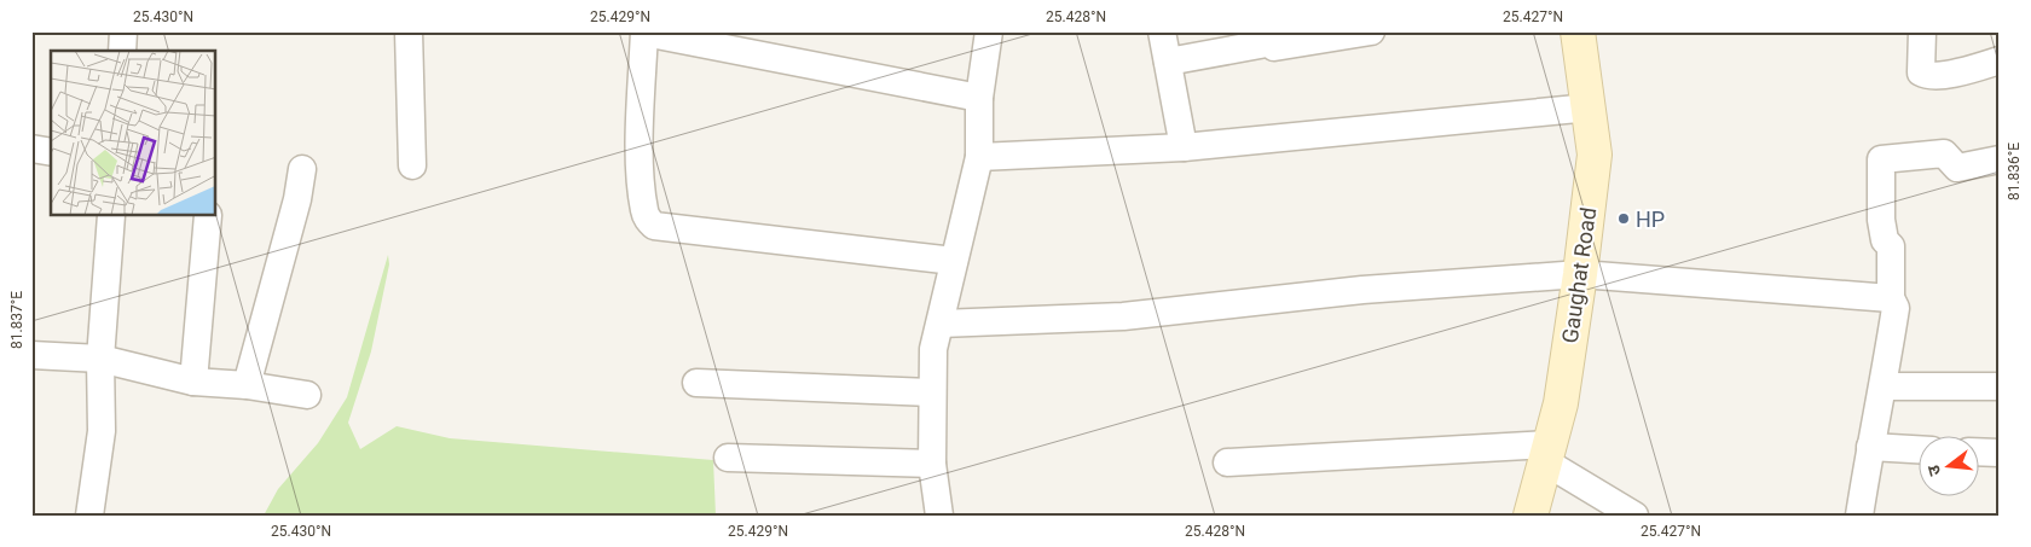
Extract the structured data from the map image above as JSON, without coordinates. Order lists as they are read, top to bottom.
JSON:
{
  "streets": {
    "main road": ["Gaughat Road"]
  },
  "places": ["HP"],
  "north": "left",
  "coordinates": [
    "25.430°N",
    "25.429°N",
    "25.428°N",
    "25.427°N",
    "81.836°E",
    "81.837°E"
  ]
}
